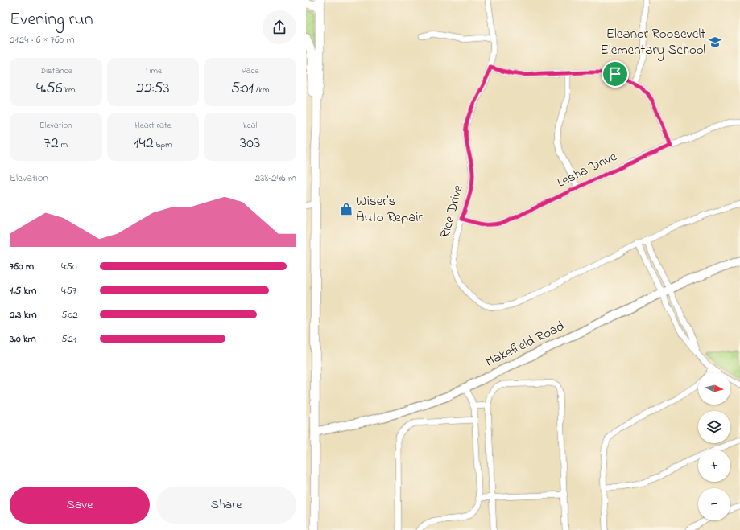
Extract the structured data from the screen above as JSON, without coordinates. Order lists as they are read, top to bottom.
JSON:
{
  "streets": {
    "street": ["Lesha Drive", "Rice Drive", "Makefield Road"]
  },
  "crossings": [
    ["Lesha Drive", "Rice Drive"]
  ],
  "places": {
    "school or university": ["Eleanor Roosevelt Elementary School"],
    "shop": ["Wiser's Auto Repair"]
  },
  "north": "right",
  "page": {
    "heading": ["Evening run", "21:24 · 6 × 760 m"],
    "stats": [
      ["Distance", "4.56 km"],
      ["Time", "22:53"],
      ["Pace", "5:01 /km"],
      ["Elevation", "72 m"],
      ["Heart rate", "142 bpm"],
      ["kcal", "303"]
    ],
    "chart": ["Elevation", "238–246 m"],
    "list": [
      {
        "name": "760 m",
        "note": "4:50"
      },
      {
        "name": "1.5 km",
        "note": "4:57"
      },
      {
        "name": "2.3 km",
        "note": "5:02"
      },
      {
        "name": "3.0 km",
        "note": "5:21"
      }
    ],
    "map_buttons": ["+", "−"],
    "buttons": ["Save", "Share"]
  }
}
